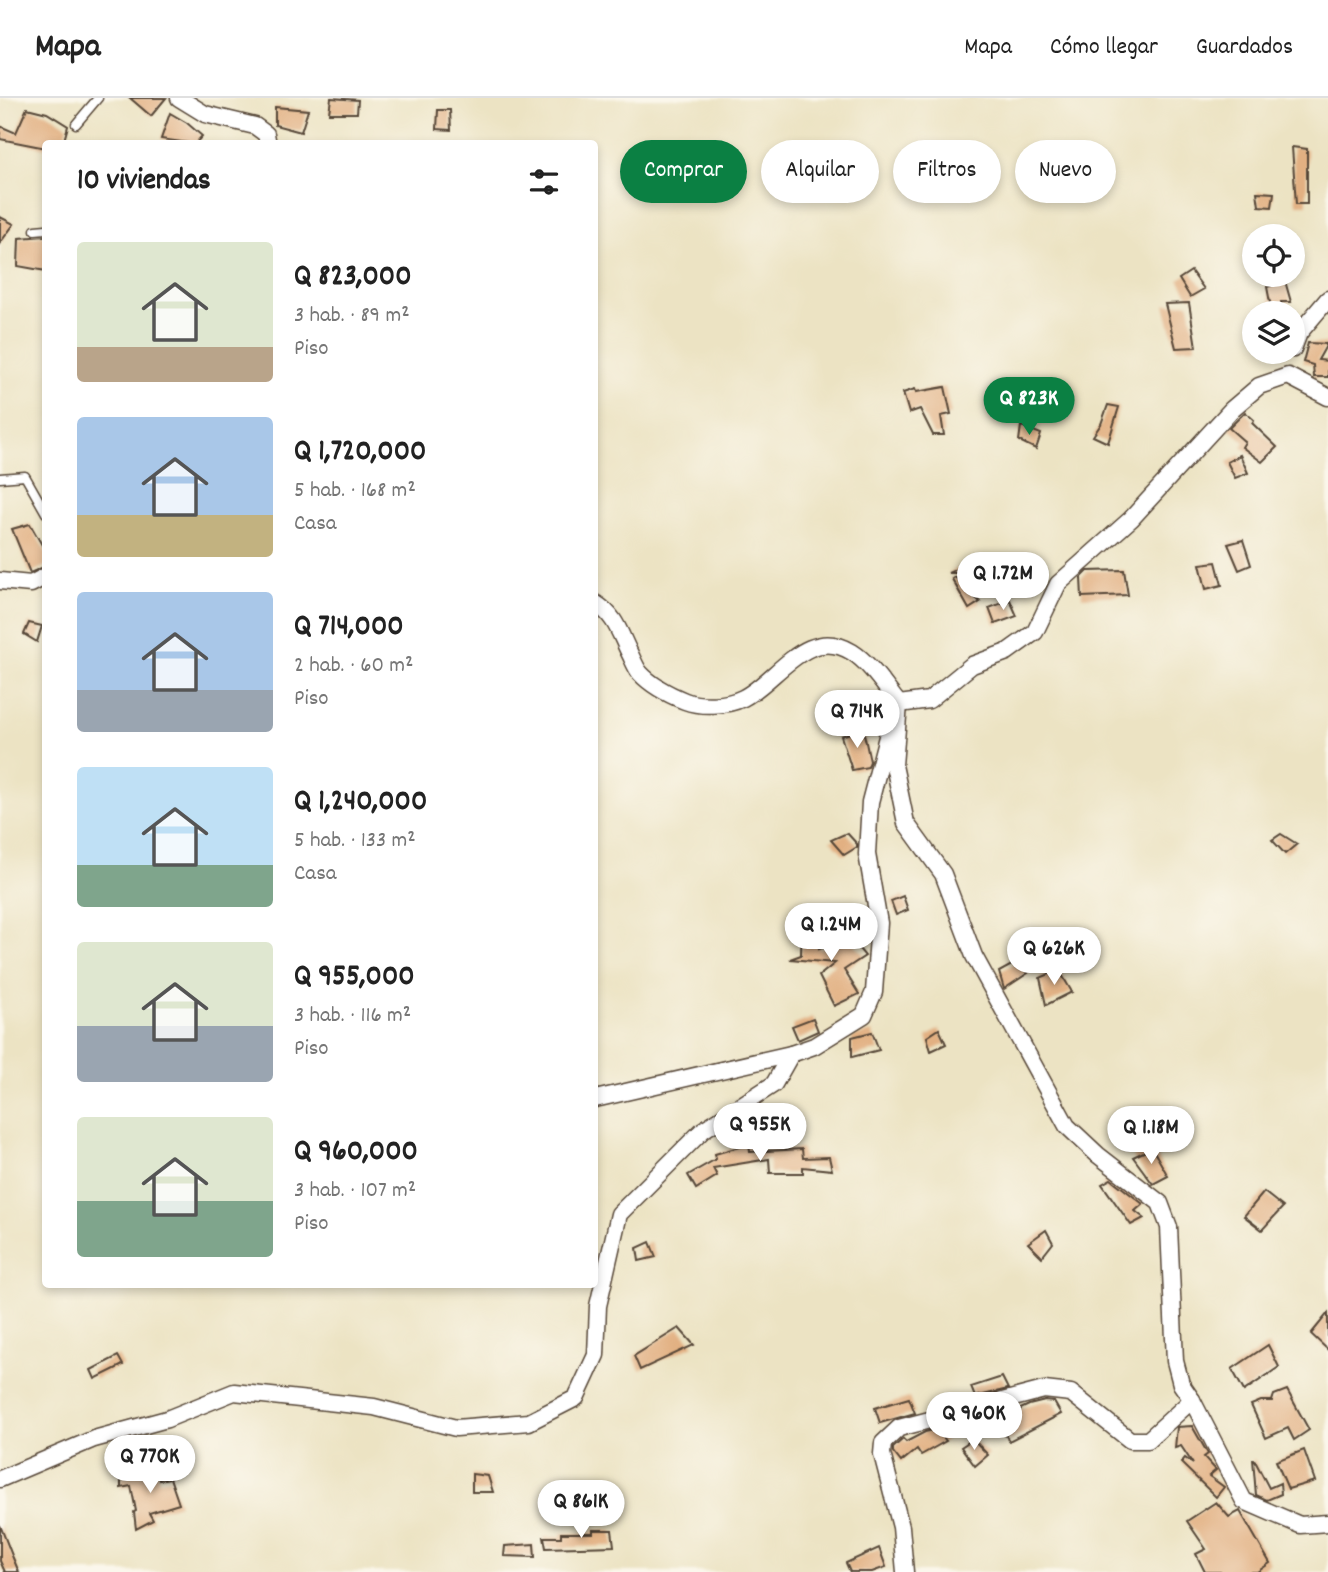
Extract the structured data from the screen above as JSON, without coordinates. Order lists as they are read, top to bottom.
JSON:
{
  "page": {
    "header": "Mapa",
    "nav": ["Mapa", "Cómo llegar", "Guardados"],
    "chip": [
      "Comprar",
      "Alquilar",
      "Filtros",
      "Nuevo"
    ],
    "heading": "10 viviendas",
    "list": [
      {
        "name": "Q 823,000",
        "note": "3 hab. · 89 m² · Piso"
      },
      {
        "name": "Q 1,720,000",
        "note": "5 hab. · 168 m² · Casa"
      },
      {
        "name": "Q 714,000",
        "note": "2 hab. · 60 m² · Piso"
      },
      {
        "name": "Q 1,240,000",
        "note": "5 hab. · 133 m² · Casa"
      },
      {
        "name": "Q 955,000",
        "note": "3 hab. · 116 m² · Piso"
      },
      {
        "name": "Q 960,000",
        "note": "3 hab. · 107 m² · Piso"
      }
    ],
    "price": [
      "Q 823K",
      "Q 1.72M",
      "Q 714K",
      "Q 1.24M",
      "Q 626K",
      "Q 955K",
      "Q 1.18M",
      "Q 960K",
      "Q 770K",
      "Q 861K"
    ]
  }
}
